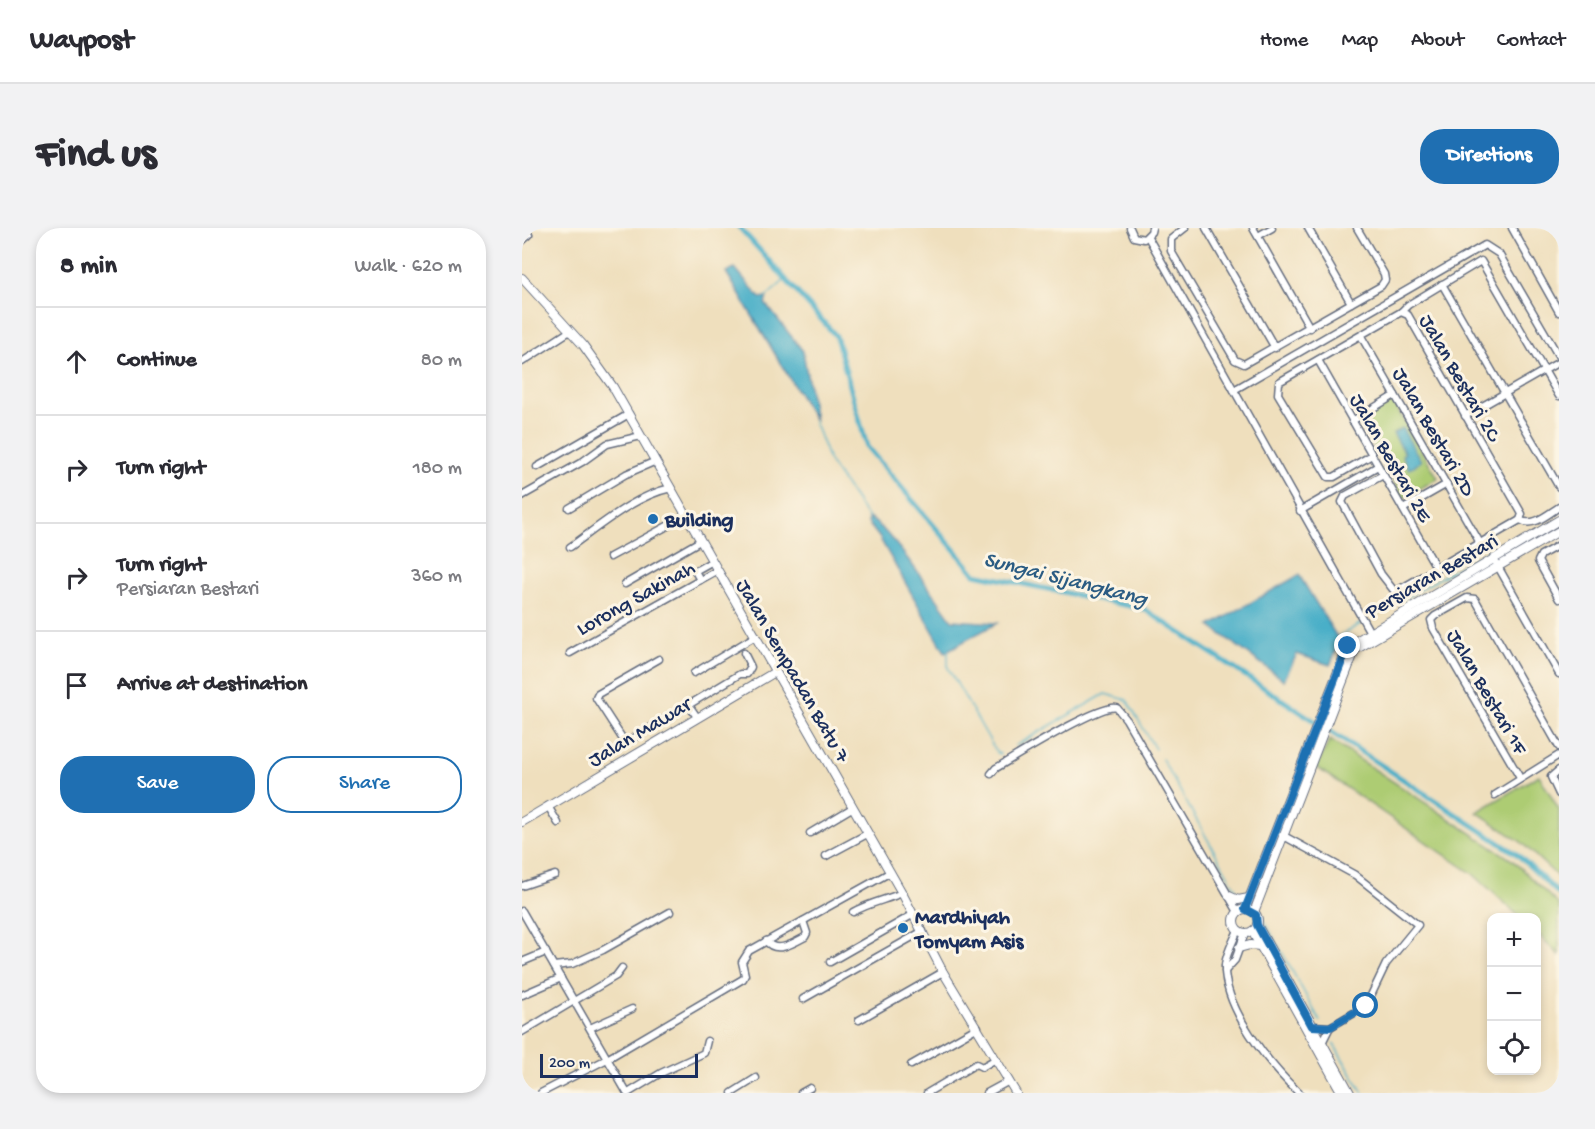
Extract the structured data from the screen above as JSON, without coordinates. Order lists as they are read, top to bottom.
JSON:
{
  "streets": {
    "street": [
      "Jalan Bestari 2C",
      "Jalan Bestari 2D",
      "Jalan Bestari 2E",
      "Persiaran Bestari",
      "Lorong Sakinah",
      "Jalan Sempadan Batu 7",
      "Jalan Bestari 1F",
      "Jalan Mawar"
    ]
  },
  "crossings": [
    ["Jalan Bestari 2C", "Jalan Bestari 2D"],
    ["Jalan Bestari 2C", "Jalan Bestari 2E"],
    ["Lorong Sakinah", "Jalan Sempadan Batu 7"],
    ["Jalan Sempadan Batu 7", "Jalan Mawar"]
  ],
  "water": ["Sungai Sijangkang"],
  "places": ["Building", "Mardhiyah Tomyam Asis"],
  "scale_bar": "200 m",
  "page": {
    "header": "Waypost",
    "nav": [
      "Home",
      "Map",
      "About",
      "Contact"
    ],
    "buttons": [
      "Directions",
      ["Save", "Share"]
    ],
    "title": "Find us",
    "heading": ["8 min", "Walk · 620 m"],
    "list": [
      ["Continue", "80 m"],
      ["Turn right", "180 m"],
      ["Turn right", "Persiaran Bestari", "360 m"],
      "Arrive at destination"
    ],
    "map_buttons": ["+", "−"],
    "scale": "200 m"
  }
}
